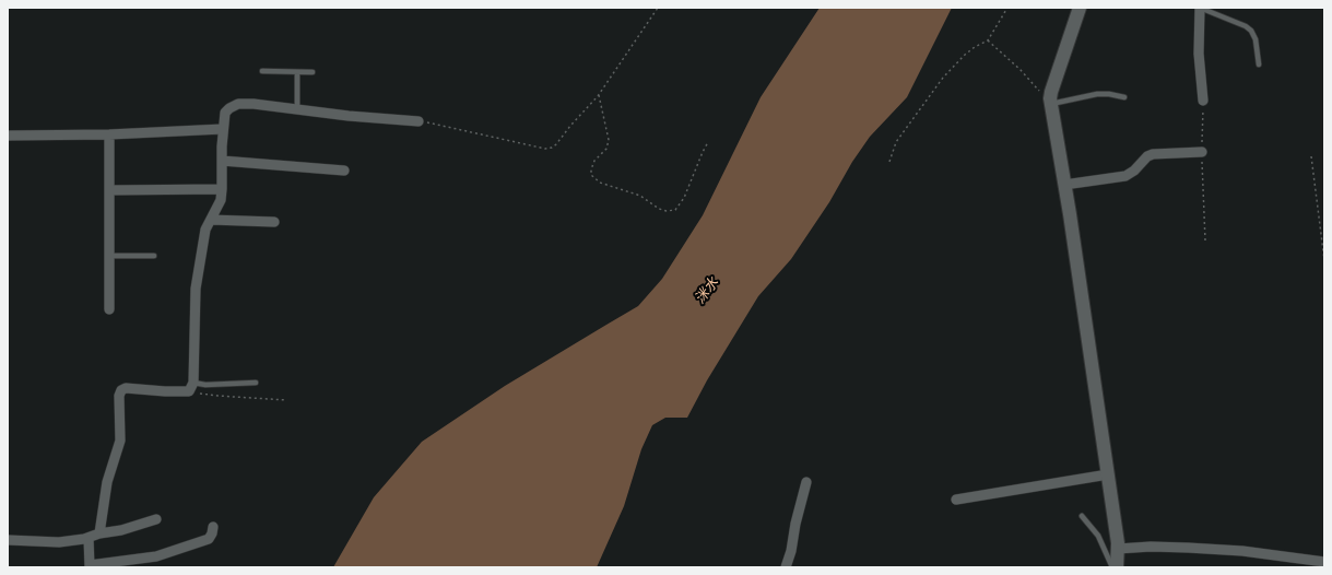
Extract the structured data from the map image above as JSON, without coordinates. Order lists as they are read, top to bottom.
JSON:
{
  "water": ["洣水"]
}
